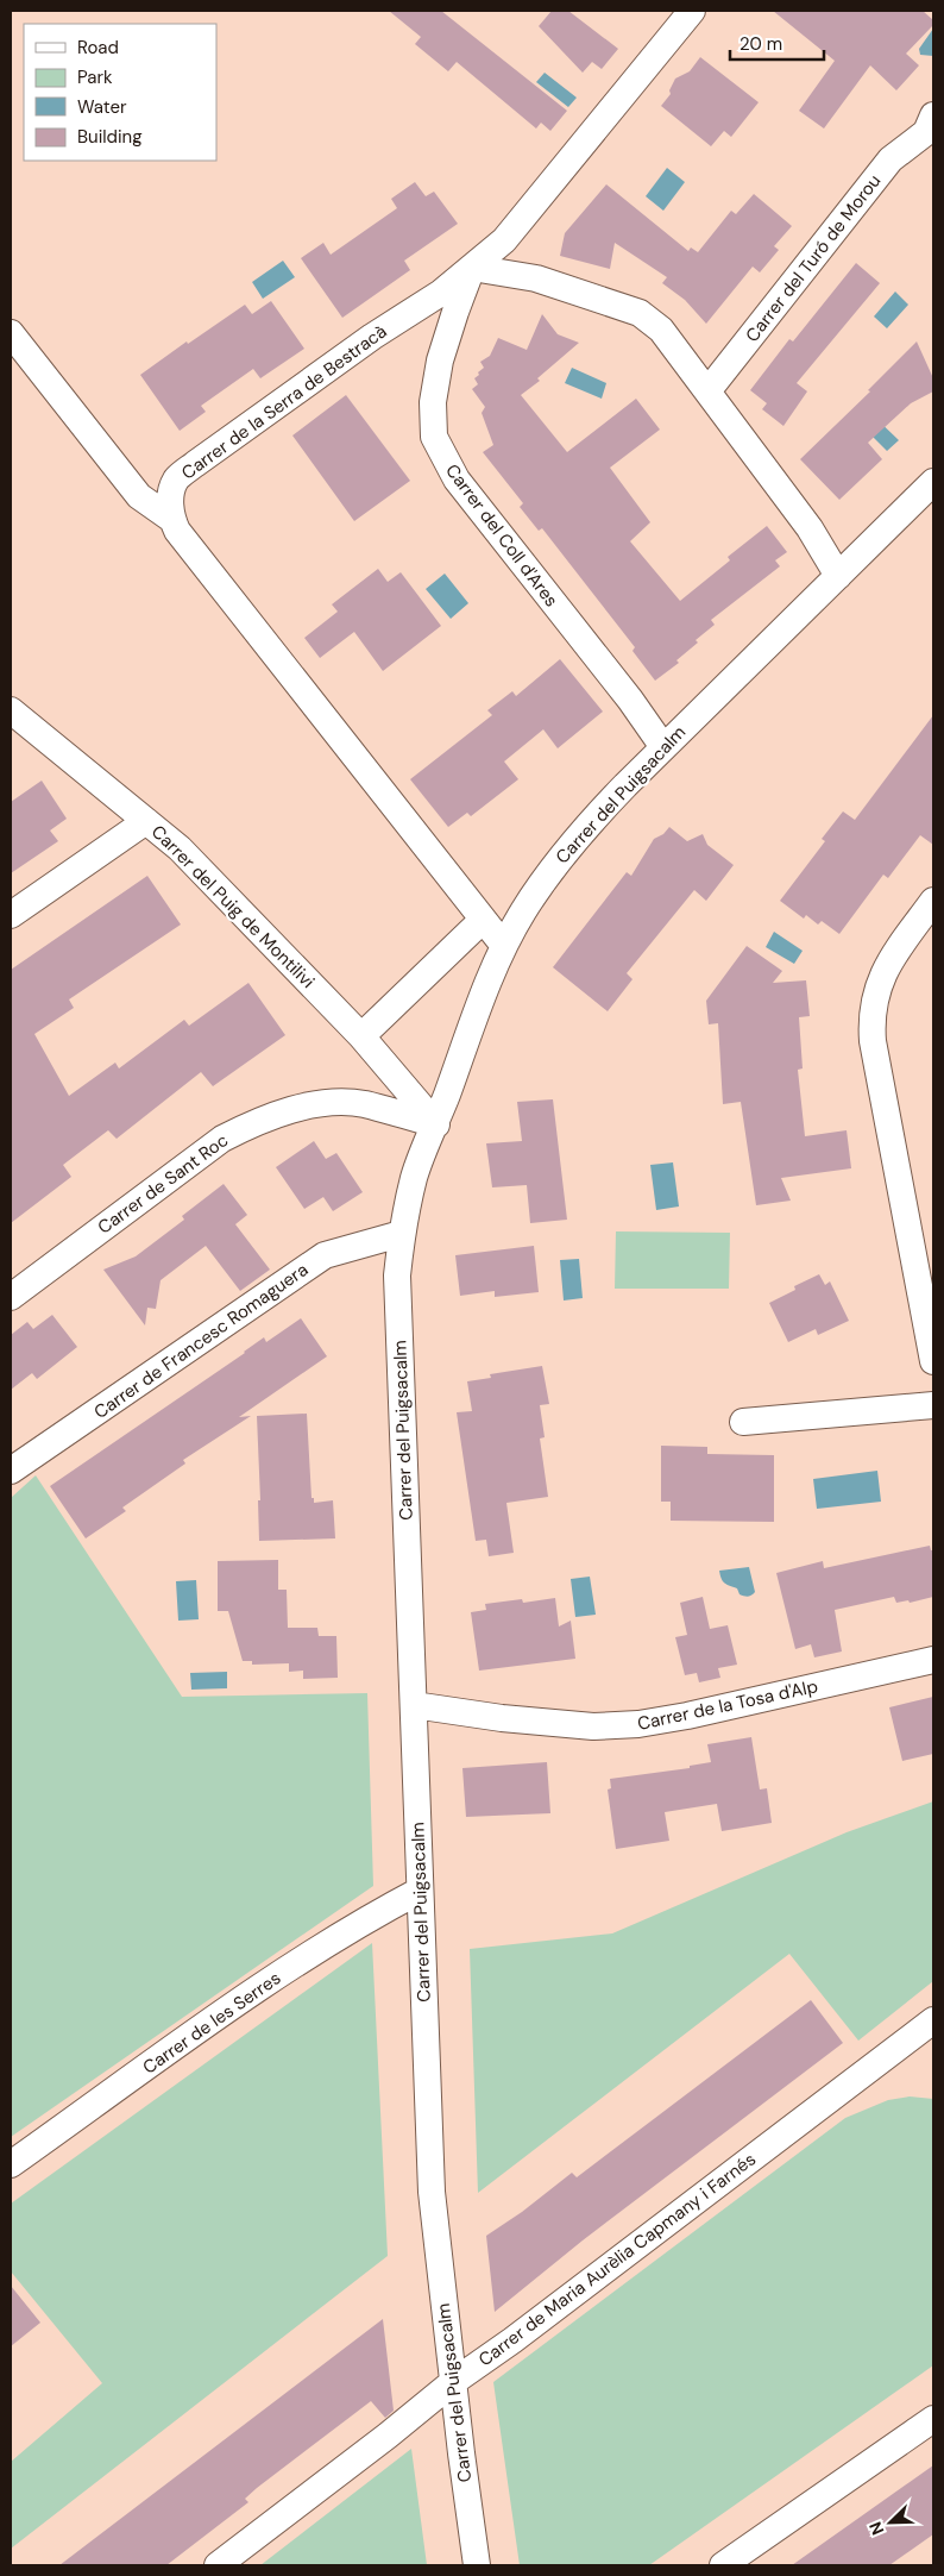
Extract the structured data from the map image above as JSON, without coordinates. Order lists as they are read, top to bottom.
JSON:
{
  "streets": {
    "street": [
      "Carrer del Turó de Morou",
      "Carrer de la Serra de Bestracà",
      "Carrer del Coll d'Ares",
      "Carrer del Puigsacalm",
      "Carrer del Puig de Montilivi",
      "Carrer de Sant Roc",
      "Carrer de Francesc Romaguera",
      "Carrer de la Tosa d'Alp",
      "Carrer de les Serres",
      "Carrer de Maria Aurèlia Capmany i Farnés"
    ]
  },
  "crossings": [
    ["Carrer de la Serra de Bestracà", "Carrer del Coll d'Ares"],
    ["Carrer del Coll d'Ares", "Carrer del Puigsacalm"],
    ["Carrer del Puigsacalm", "Carrer del Puig de Montilivi"],
    ["Carrer del Puigsacalm", "Carrer de Sant Roc"],
    ["Carrer del Puigsacalm", "Carrer de Francesc Romaguera"],
    ["Carrer del Puigsacalm", "Carrer de la Tosa d'Alp"],
    ["Carrer del Puigsacalm", "Carrer de les Serres"],
    ["Carrer del Puigsacalm", "Carrer de Maria Aurèlia Capmany i Farnés"],
    ["Carrer del Puig de Montilivi", "Carrer de Sant Roc"]
  ],
  "legend": [
    "Road",
    "Park",
    "Water",
    "Building"
  ],
  "scale_bar": "20 m",
  "north": "bottom left"
}
